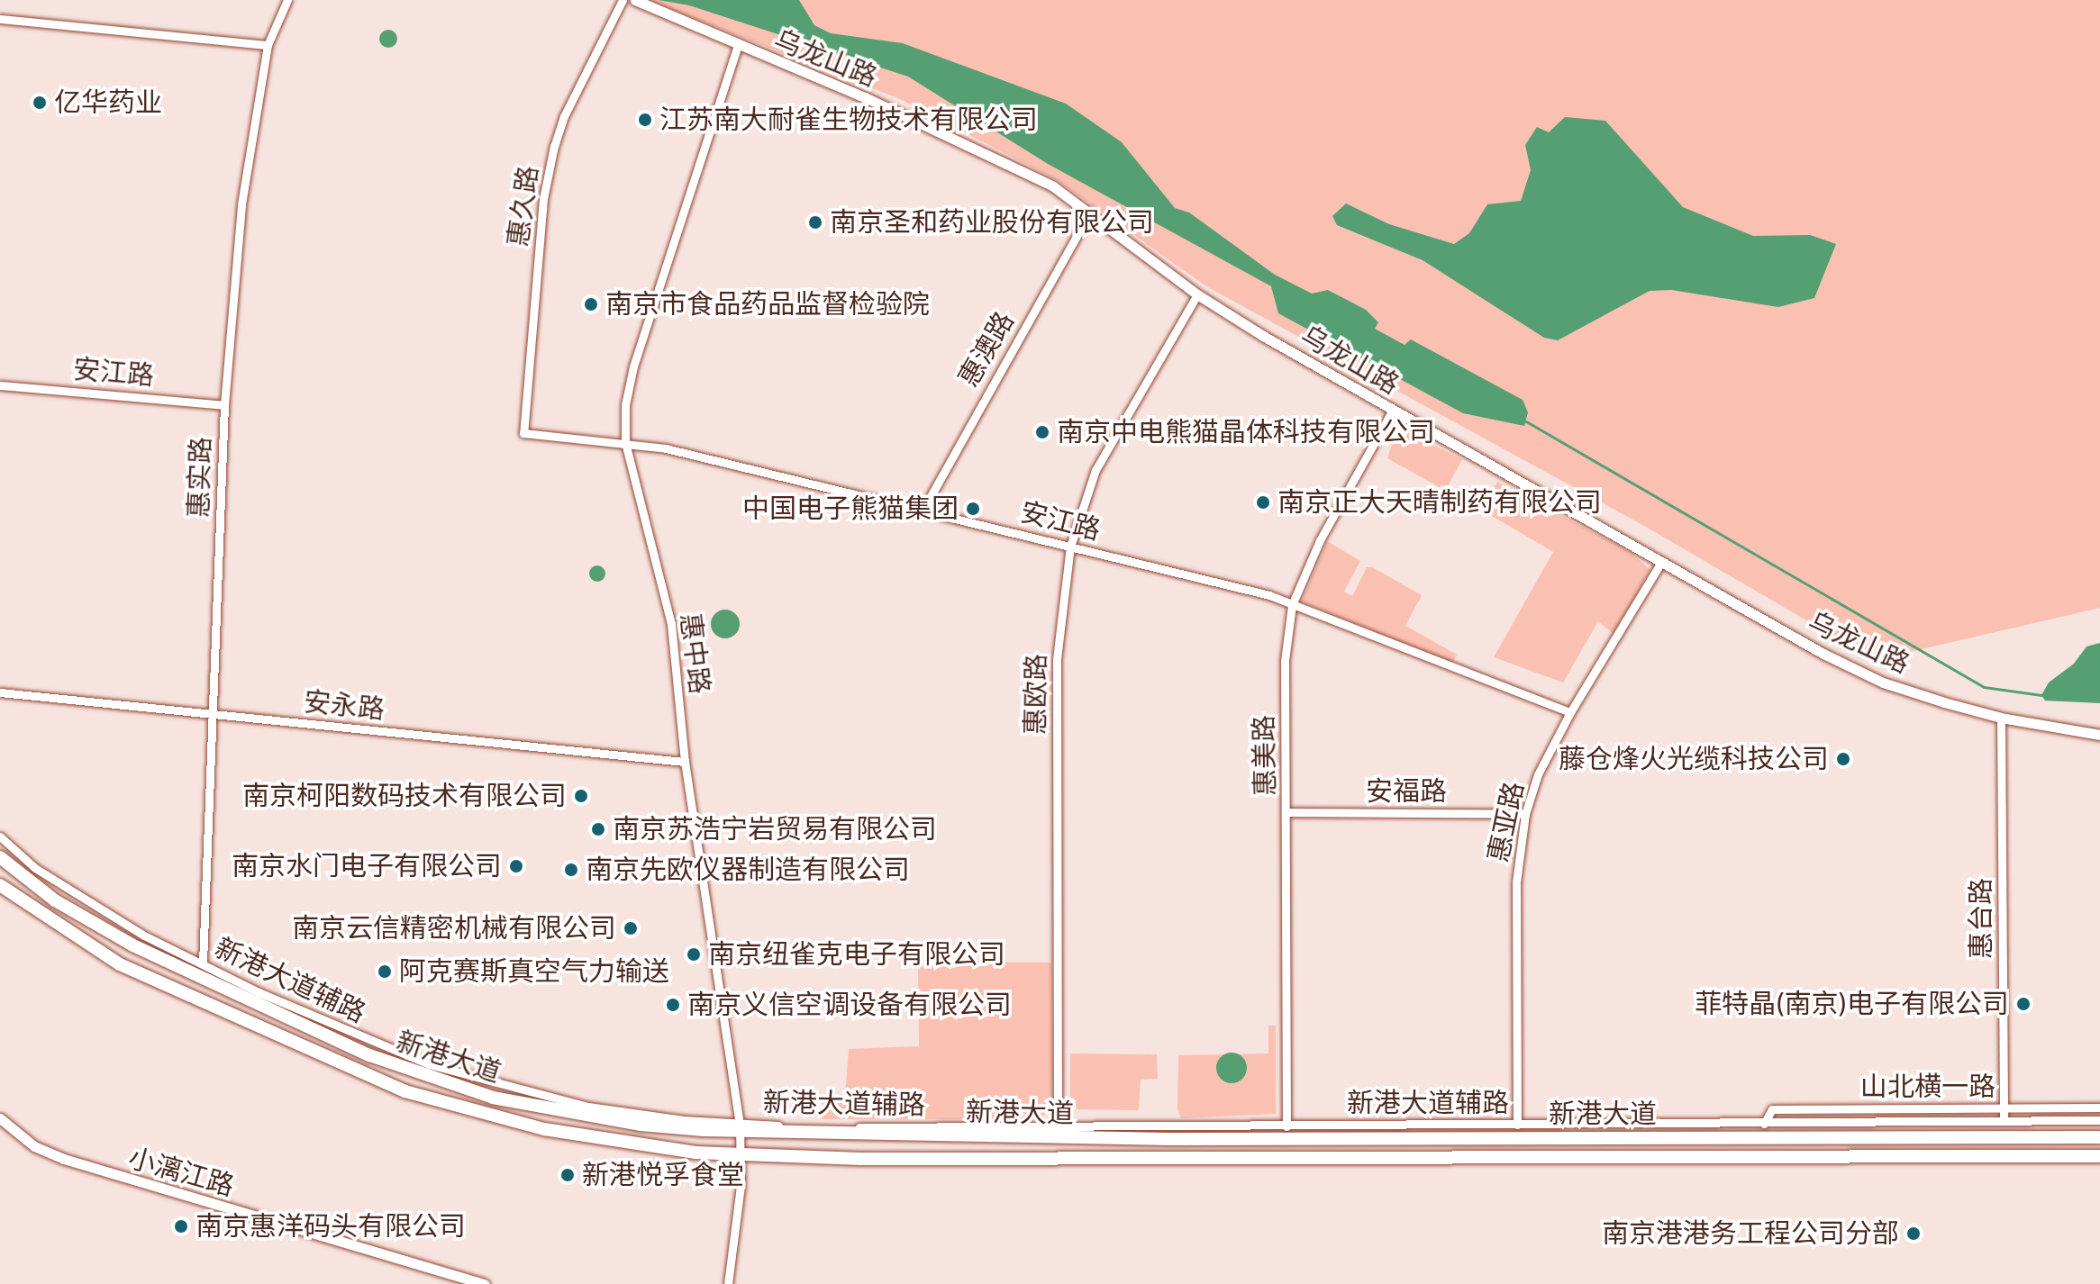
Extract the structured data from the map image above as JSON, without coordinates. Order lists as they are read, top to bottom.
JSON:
{
  "streets": {
    "main road": ["新港大道"],
    "street": [
      "乌龙山路",
      "惠久路",
      "惠澳路",
      "安江路",
      "惠实路",
      "惠中路",
      "惠欧路",
      "安永路",
      "惠美路",
      "安福路",
      "惠亚路",
      "惠台路",
      "新港大道辅路",
      "山北横一路",
      "小漓江路"
    ]
  },
  "crossings": [
    ["乌龙山路", "惠澳路"],
    ["乌龙山路", "惠中路"],
    ["乌龙山路", "惠欧路"],
    ["乌龙山路", "惠美路"],
    ["乌龙山路", "惠亚路"],
    ["乌龙山路", "惠台路"],
    ["惠久路", "安江路"],
    ["惠澳路", "安江路"],
    ["安江路", "惠实路"],
    ["安江路", "惠中路"],
    ["安江路", "惠欧路"],
    ["安江路", "惠美路"],
    ["安江路", "惠亚路"],
    ["惠实路", "安永路"],
    ["惠实路", "新港大道辅路"],
    ["惠中路", "安永路"],
    ["惠中路", "新港大道辅路"],
    ["惠中路", "新港大道"],
    ["惠欧路", "新港大道辅路"],
    ["惠美路", "安福路"],
    ["惠美路", "新港大道辅路"],
    ["安福路", "惠亚路"],
    ["惠亚路", "新港大道辅路"],
    ["惠台路", "新港大道辅路"],
    ["惠台路", "山北横一路"],
    ["新港大道辅路", "新港大道"],
    ["新港大道辅路", "山北横一路"]
  ],
  "places": [
    "亿华药业",
    "江苏南大耐雀生物技术有限公司",
    "南京圣和药业股份有限公司",
    "南京市食品药品监督检验院",
    "南京中电熊猫晶体科技有限公司",
    "南京正大天晴制药有限公司",
    "中国电子熊猫集团",
    "藤仓烽火光缆科技公司",
    "南京柯阳数码技术有限公司",
    "南京苏浩宁岩贸易有限公司",
    "南京水门电子有限公司",
    "南京先欧仪器制造有限公司",
    "南京云信精密机械有限公司",
    "南京纽雀克电子有限公司",
    "阿克赛斯真空气力输送",
    "菲特晶(南京)电子有限公司",
    "南京义信空调设备有限公司",
    "新港悦孚食堂",
    "南京惠洋码头有限公司",
    "南京港港务工程公司分部"
  ]
}
